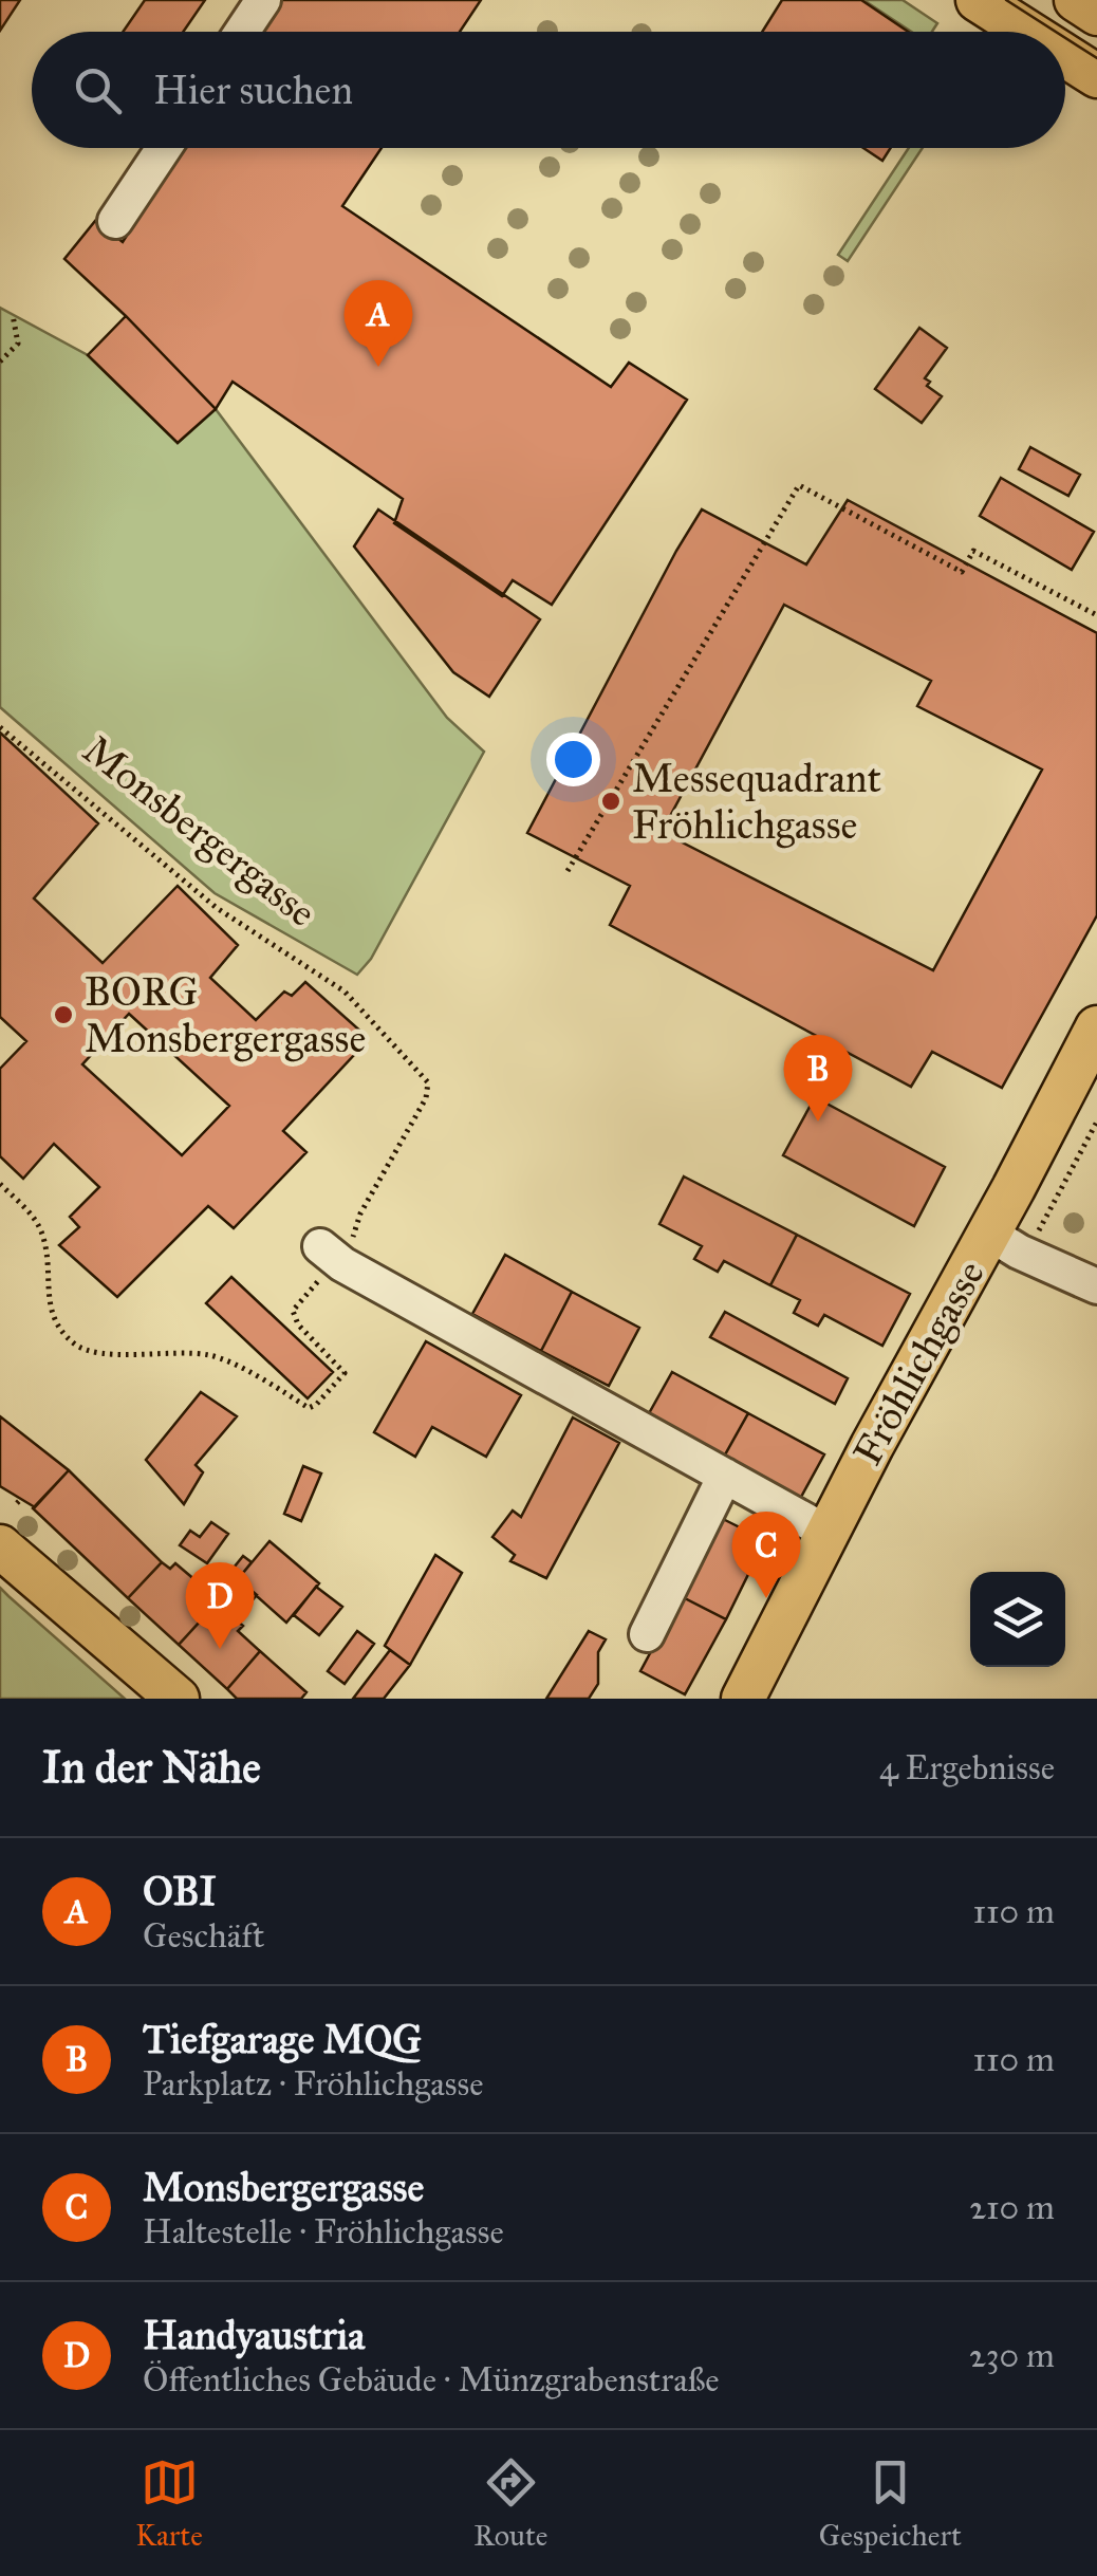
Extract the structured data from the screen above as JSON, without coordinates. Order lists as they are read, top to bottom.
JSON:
{
  "streets": {
    "main road": ["Fröhlichgasse"],
    "path": ["Monsbergergasse"]
  },
  "places": ["Messequadrant Fröhlichgasse", "BORG Monsbergergasse"],
  "page": {
    "search": "Hier suchen",
    "pins": [
      "A",
      "B",
      "C",
      "D"
    ],
    "heading": ["In der Nähe", "4 Ergebnisse"],
    "list": [
      {
        "mark": "A",
        "name": "OBI",
        "note": "Geschäft",
        "value": "110 m"
      },
      {
        "mark": "B",
        "name": "Tiefgarage MQG",
        "note": "Parkplatz · Fröhlichgasse",
        "value": "110 m"
      },
      {
        "mark": "C",
        "name": "Monsbergergasse",
        "note": "Haltestelle · Fröhlichgasse",
        "value": "210 m"
      },
      {
        "mark": "D",
        "name": "Handyaustria",
        "note": "Öffentliches Gebäude · Münzgrabenstraße",
        "value": "230 m"
      }
    ],
    "nav": ["Karte", "Route", "Gespeichert"]
  }
}
